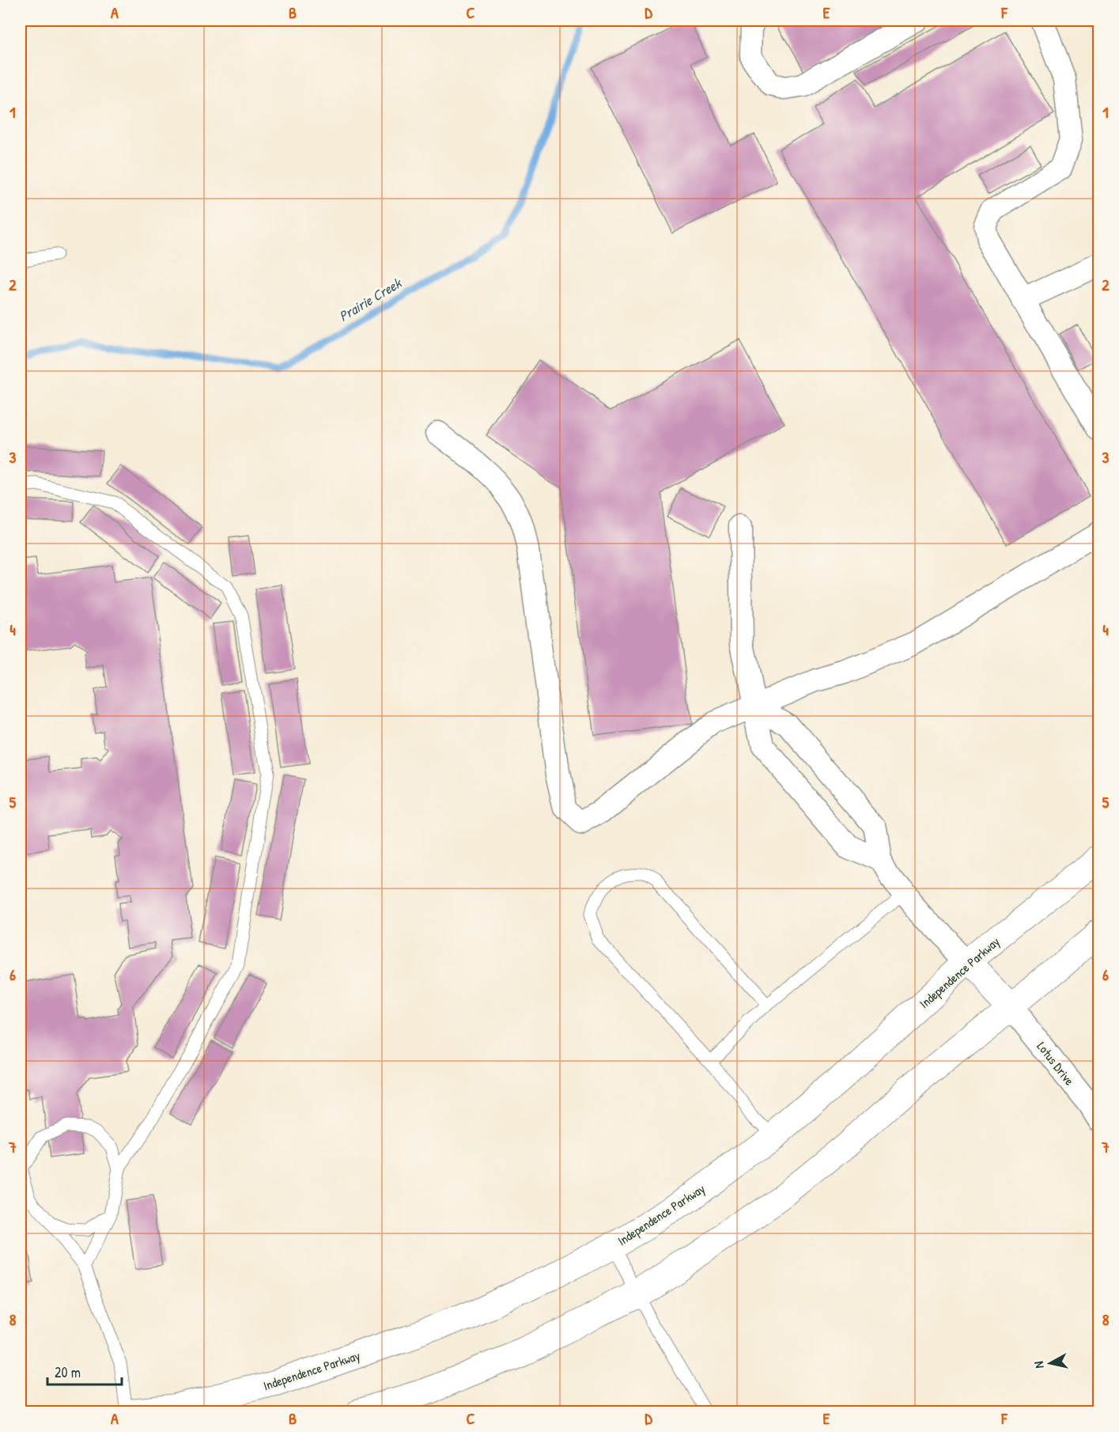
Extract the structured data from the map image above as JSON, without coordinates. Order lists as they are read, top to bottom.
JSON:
{
  "streets": {
    "main road": ["Independence Parkway"],
    "street": ["Lotus Drive"]
  },
  "water": ["Prairie Creek"],
  "scale_bar": "20 m",
  "north": "left",
  "grid": {
    "columns": [
      "A",
      "B",
      "C",
      "D",
      "E",
      "F"
    ],
    "rows": [
      "1",
      "2",
      "3",
      "4",
      "5",
      "6",
      "7",
      "8"
    ]
  }
}
